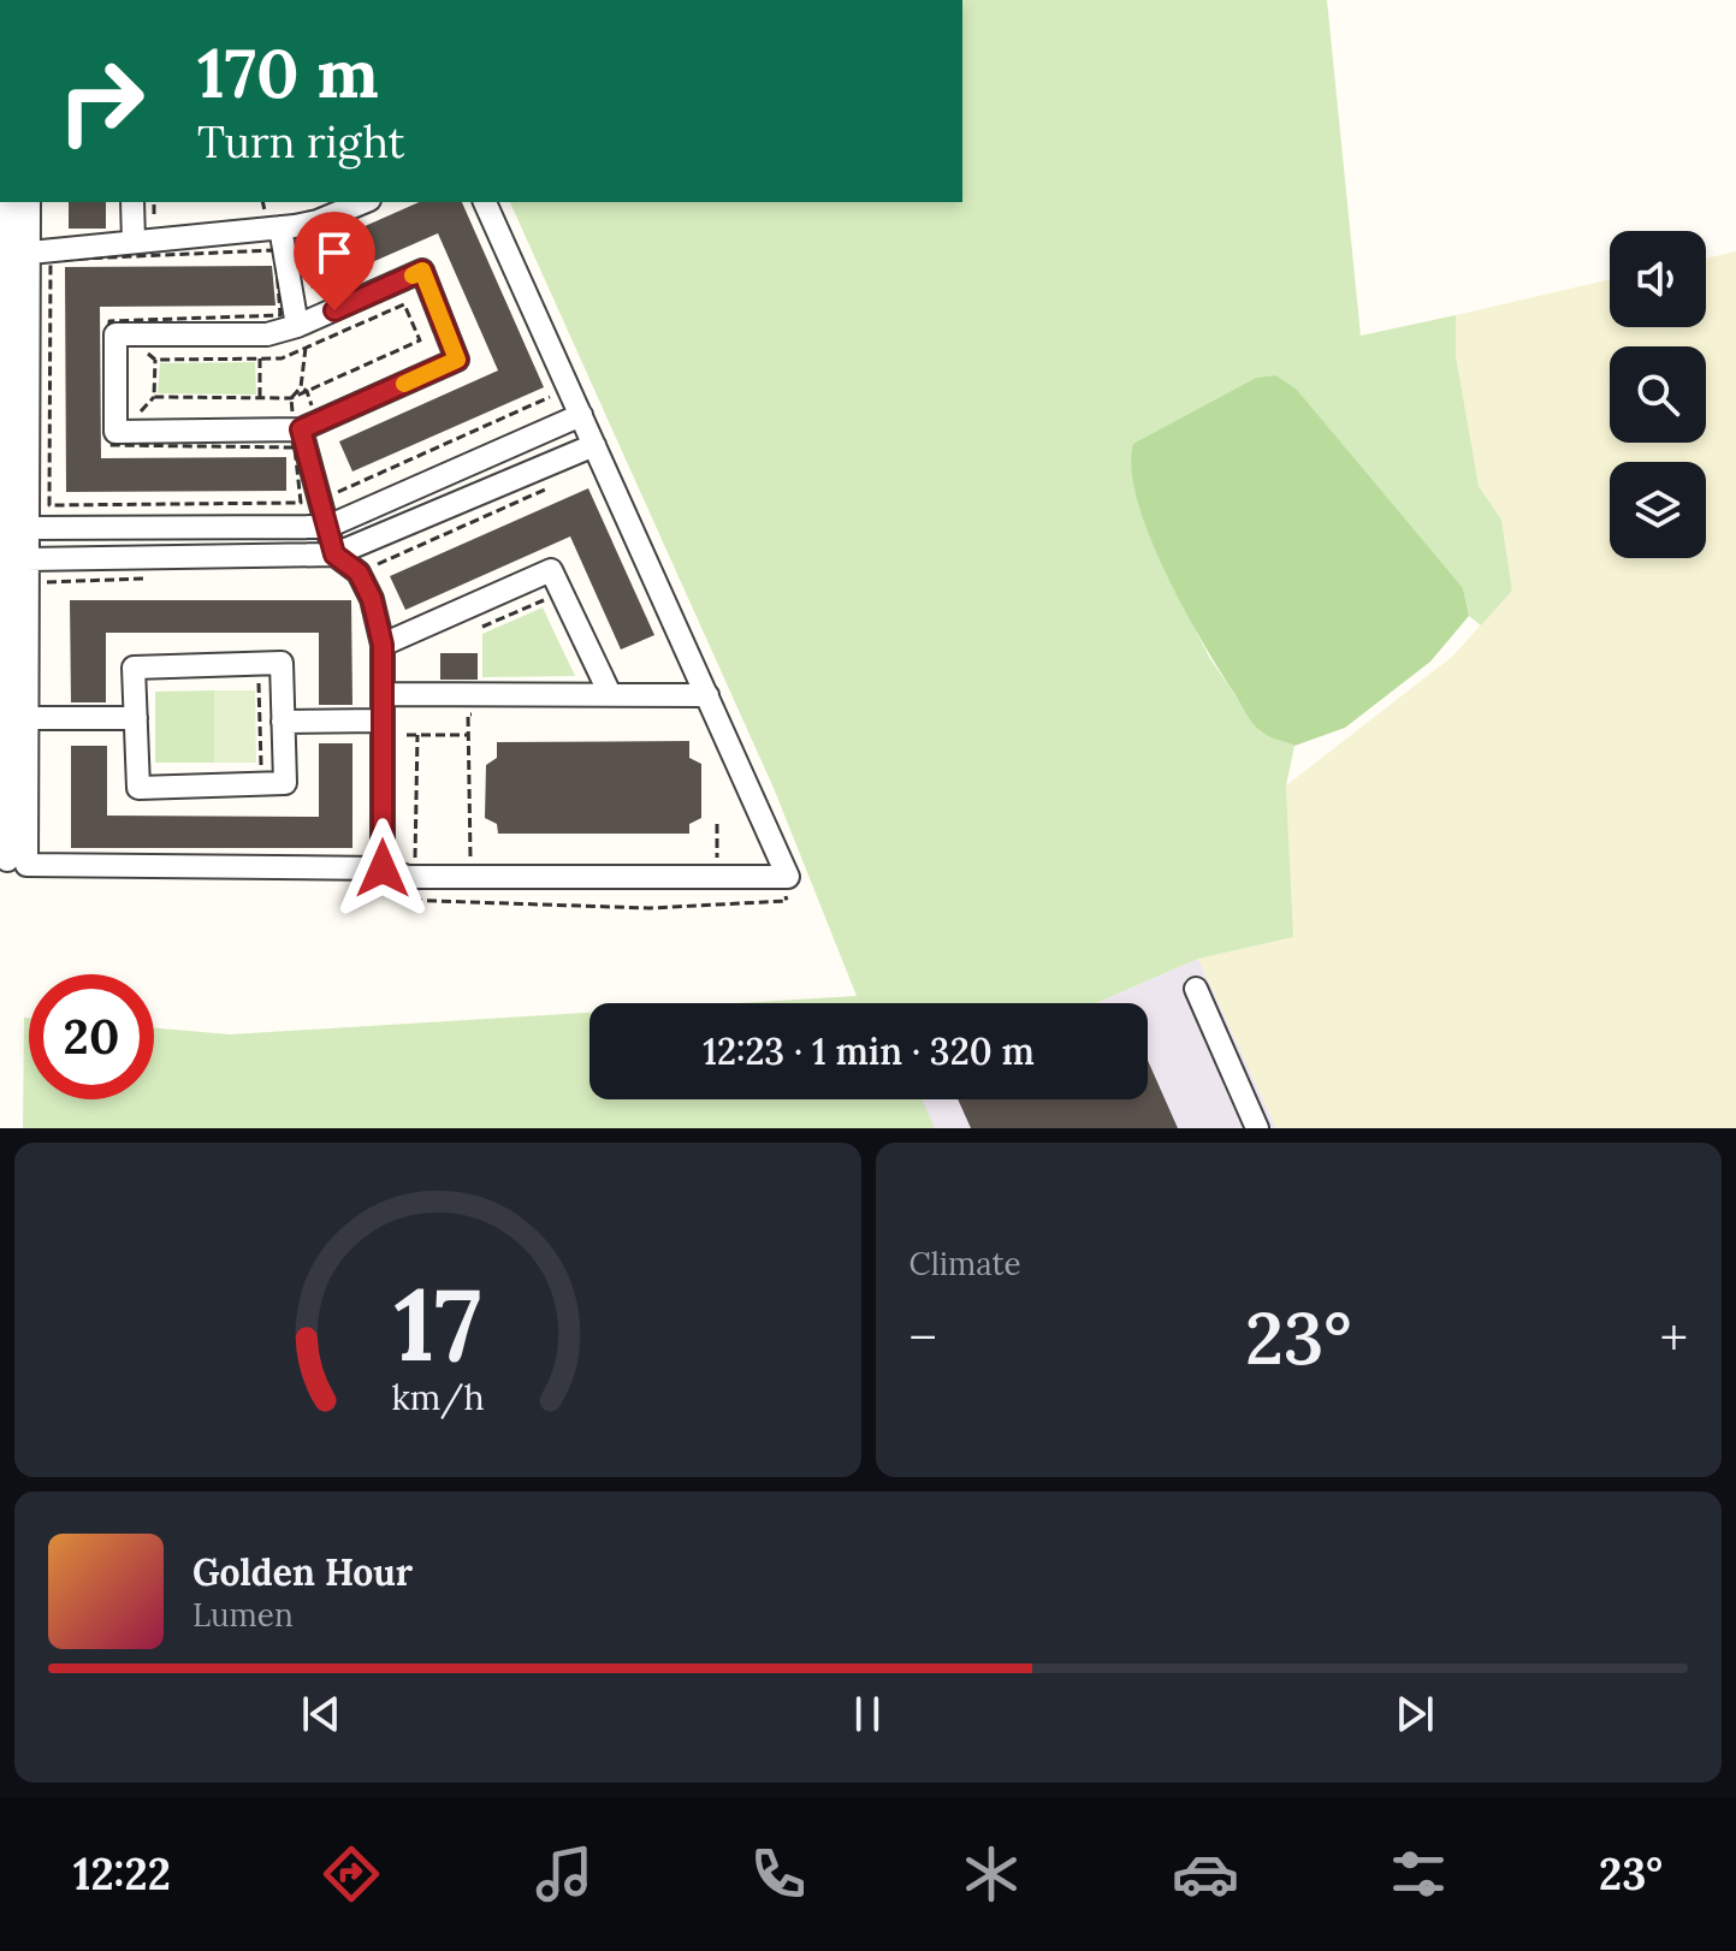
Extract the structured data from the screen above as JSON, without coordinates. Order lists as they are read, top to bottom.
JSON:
{
  "page": {
    "turn": ["170 m", "Turn right"],
    "limit": "20",
    "trip": "12:23 · 1 min · 320 m",
    "tile": "Climate",
    "heat": ["−", "23°", "+"],
    "song": ["Golden Hour", "Lumen"],
    "tabs": ["12:22", "23°"],
    "gauge": ["17", "km/h"]
  }
}
